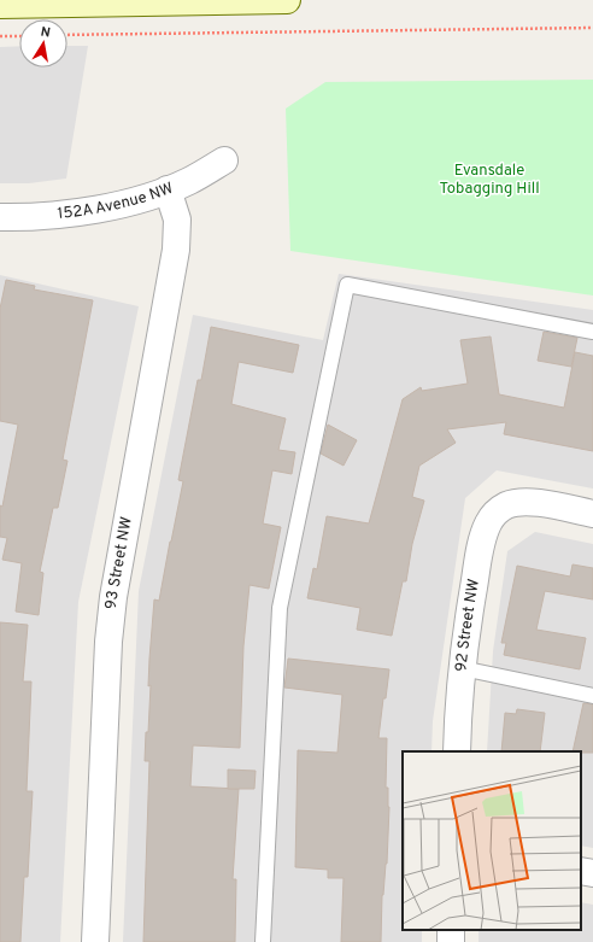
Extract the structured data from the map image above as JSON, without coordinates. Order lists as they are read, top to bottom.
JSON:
{
  "streets": {
    "street": ["152A Avenue NW", "93 Street NW", "92 Street NW"]
  },
  "crossings": [
    ["152A Avenue NW", "93 Street NW"]
  ],
  "parks": ["Evansdale Tobagging Hill"],
  "north": "top"
}
